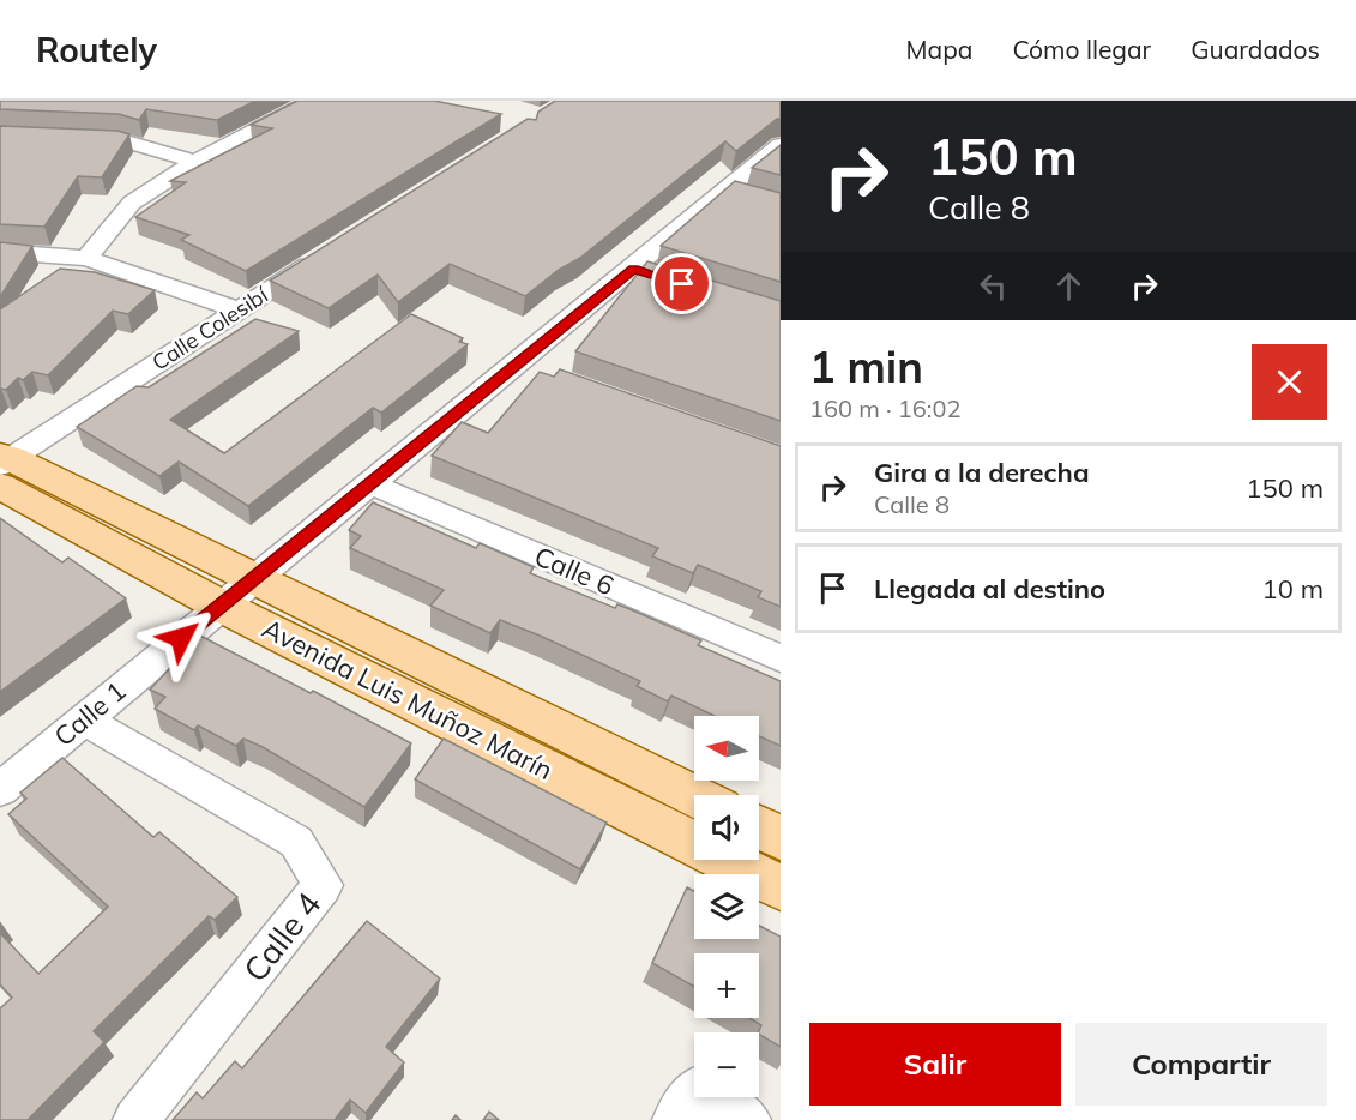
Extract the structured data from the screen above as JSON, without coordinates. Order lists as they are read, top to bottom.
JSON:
{
  "streets": {
    "main road": ["Avenida Luis Muñoz Marín"],
    "street": [
      "Calle Colesibí",
      "Calle 6",
      "Calle 1",
      "Calle 4"
    ]
  },
  "crossings": [
    ["Calle Colesibí", "Avenida Luis Muñoz Marín"],
    ["Calle 6", "Calle 1"],
    ["Avenida Luis Muñoz Marín", "Calle 1"],
    ["Calle 1", "Calle 4"]
  ],
  "north": "left",
  "page": {
    "header": "Routely",
    "nav": ["Mapa", "Cómo llegar", "Guardados"],
    "turn": ["150 m", "Calle 8"],
    "heading": ["1 min", "160 m · 16:02"],
    "list": [
      {
        "name": "Gira a la derecha",
        "note": "Calle 8",
        "value": "150 m"
      },
      {
        "name": "Llegada al destino",
        "value": "10 m"
      }
    ],
    "map_buttons": ["+", "−"],
    "buttons": ["Salir", "Compartir"]
  }
}
